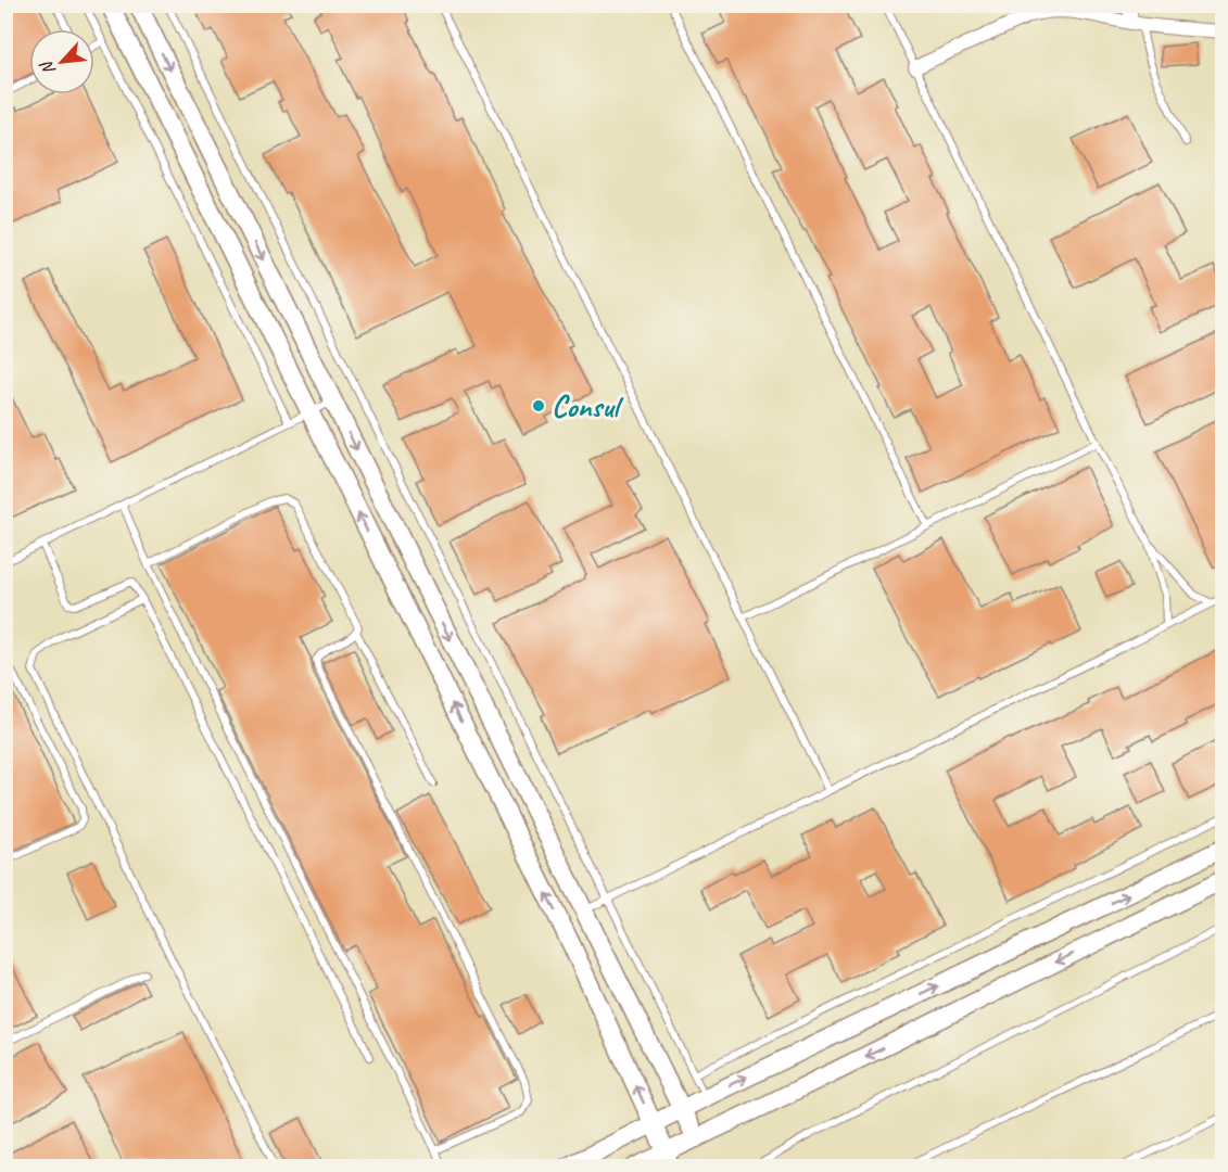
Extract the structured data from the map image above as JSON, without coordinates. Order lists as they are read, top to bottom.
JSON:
{
  "places": ["Consul"],
  "north": "bottom left"
}
